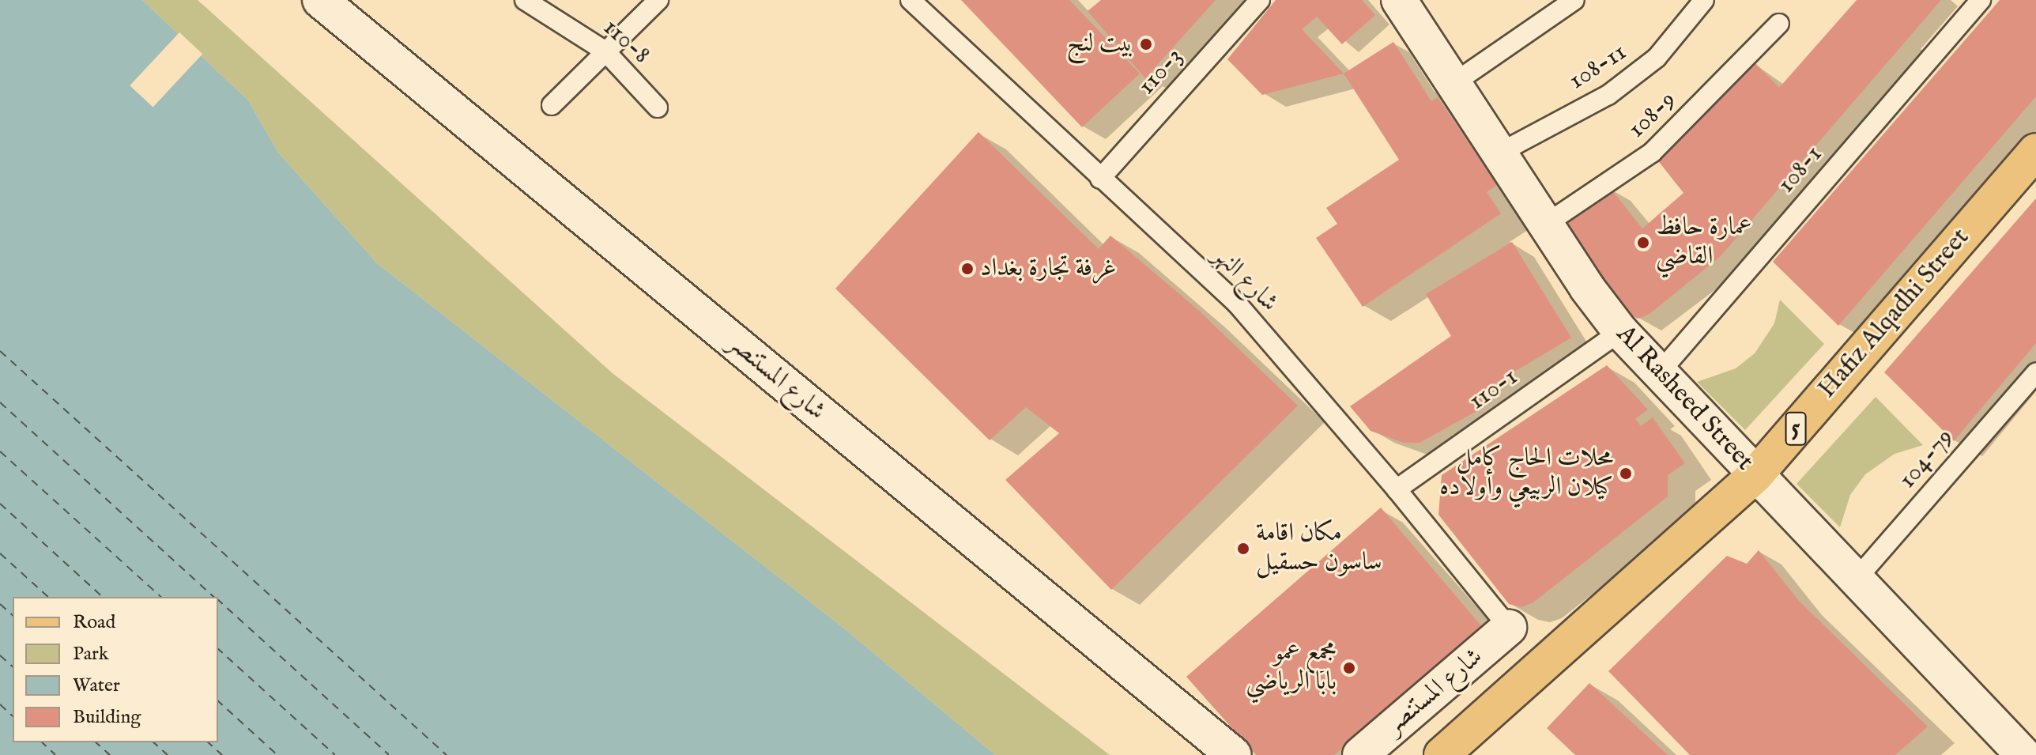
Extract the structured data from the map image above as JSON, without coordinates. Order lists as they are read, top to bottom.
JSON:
{
  "streets": {
    "main road": ["Hafiz Alqadhi Street", "5"],
    "street": ["شارع المستنصر", "Al Rasheed Street"],
    "lane": [
      "110-8",
      "108-11",
      "110-3",
      "108-9",
      "108-1",
      "شارع النهر",
      "110-1",
      "104-79"
    ]
  },
  "crossings": [
    ["108-11", "Al Rasheed Street"],
    ["110-3", "شارع النهر"],
    ["108-9", "Al Rasheed Street"],
    ["108-1", "Al Rasheed Street"],
    ["شارع النهر", "شارع المستنصر"],
    ["شارع النهر", "110-1"],
    ["Hafiz Alqadhi Street", "Al Rasheed Street"],
    ["110-1", "Al Rasheed Street"],
    ["Al Rasheed Street", "104-79"]
  ],
  "places": [
    "بيت لنج",
    "عمارة حافظ القاضي",
    "غرفة تجارة بغداد",
    "محلات الحاج كامل كيلان الربيعي وأولاده",
    "مكان اقامة ساسون حسقيل",
    "مجمع عمو بابا الرياضي"
  ],
  "legend": [
    "Road",
    "Park",
    "Water",
    "Building"
  ]
}
